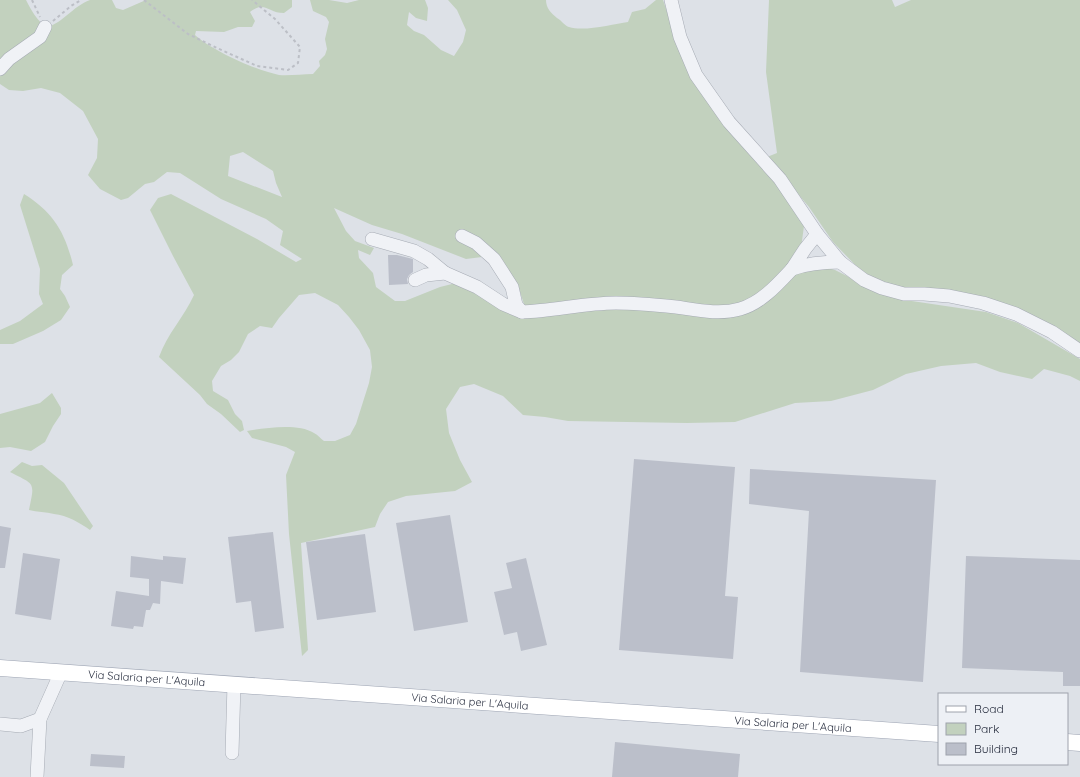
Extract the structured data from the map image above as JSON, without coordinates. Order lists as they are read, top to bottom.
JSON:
{
  "streets": {
    "main road": ["Via Salaria per L'Aquila"]
  },
  "legend": ["Road", "Park", "Building"]
}
